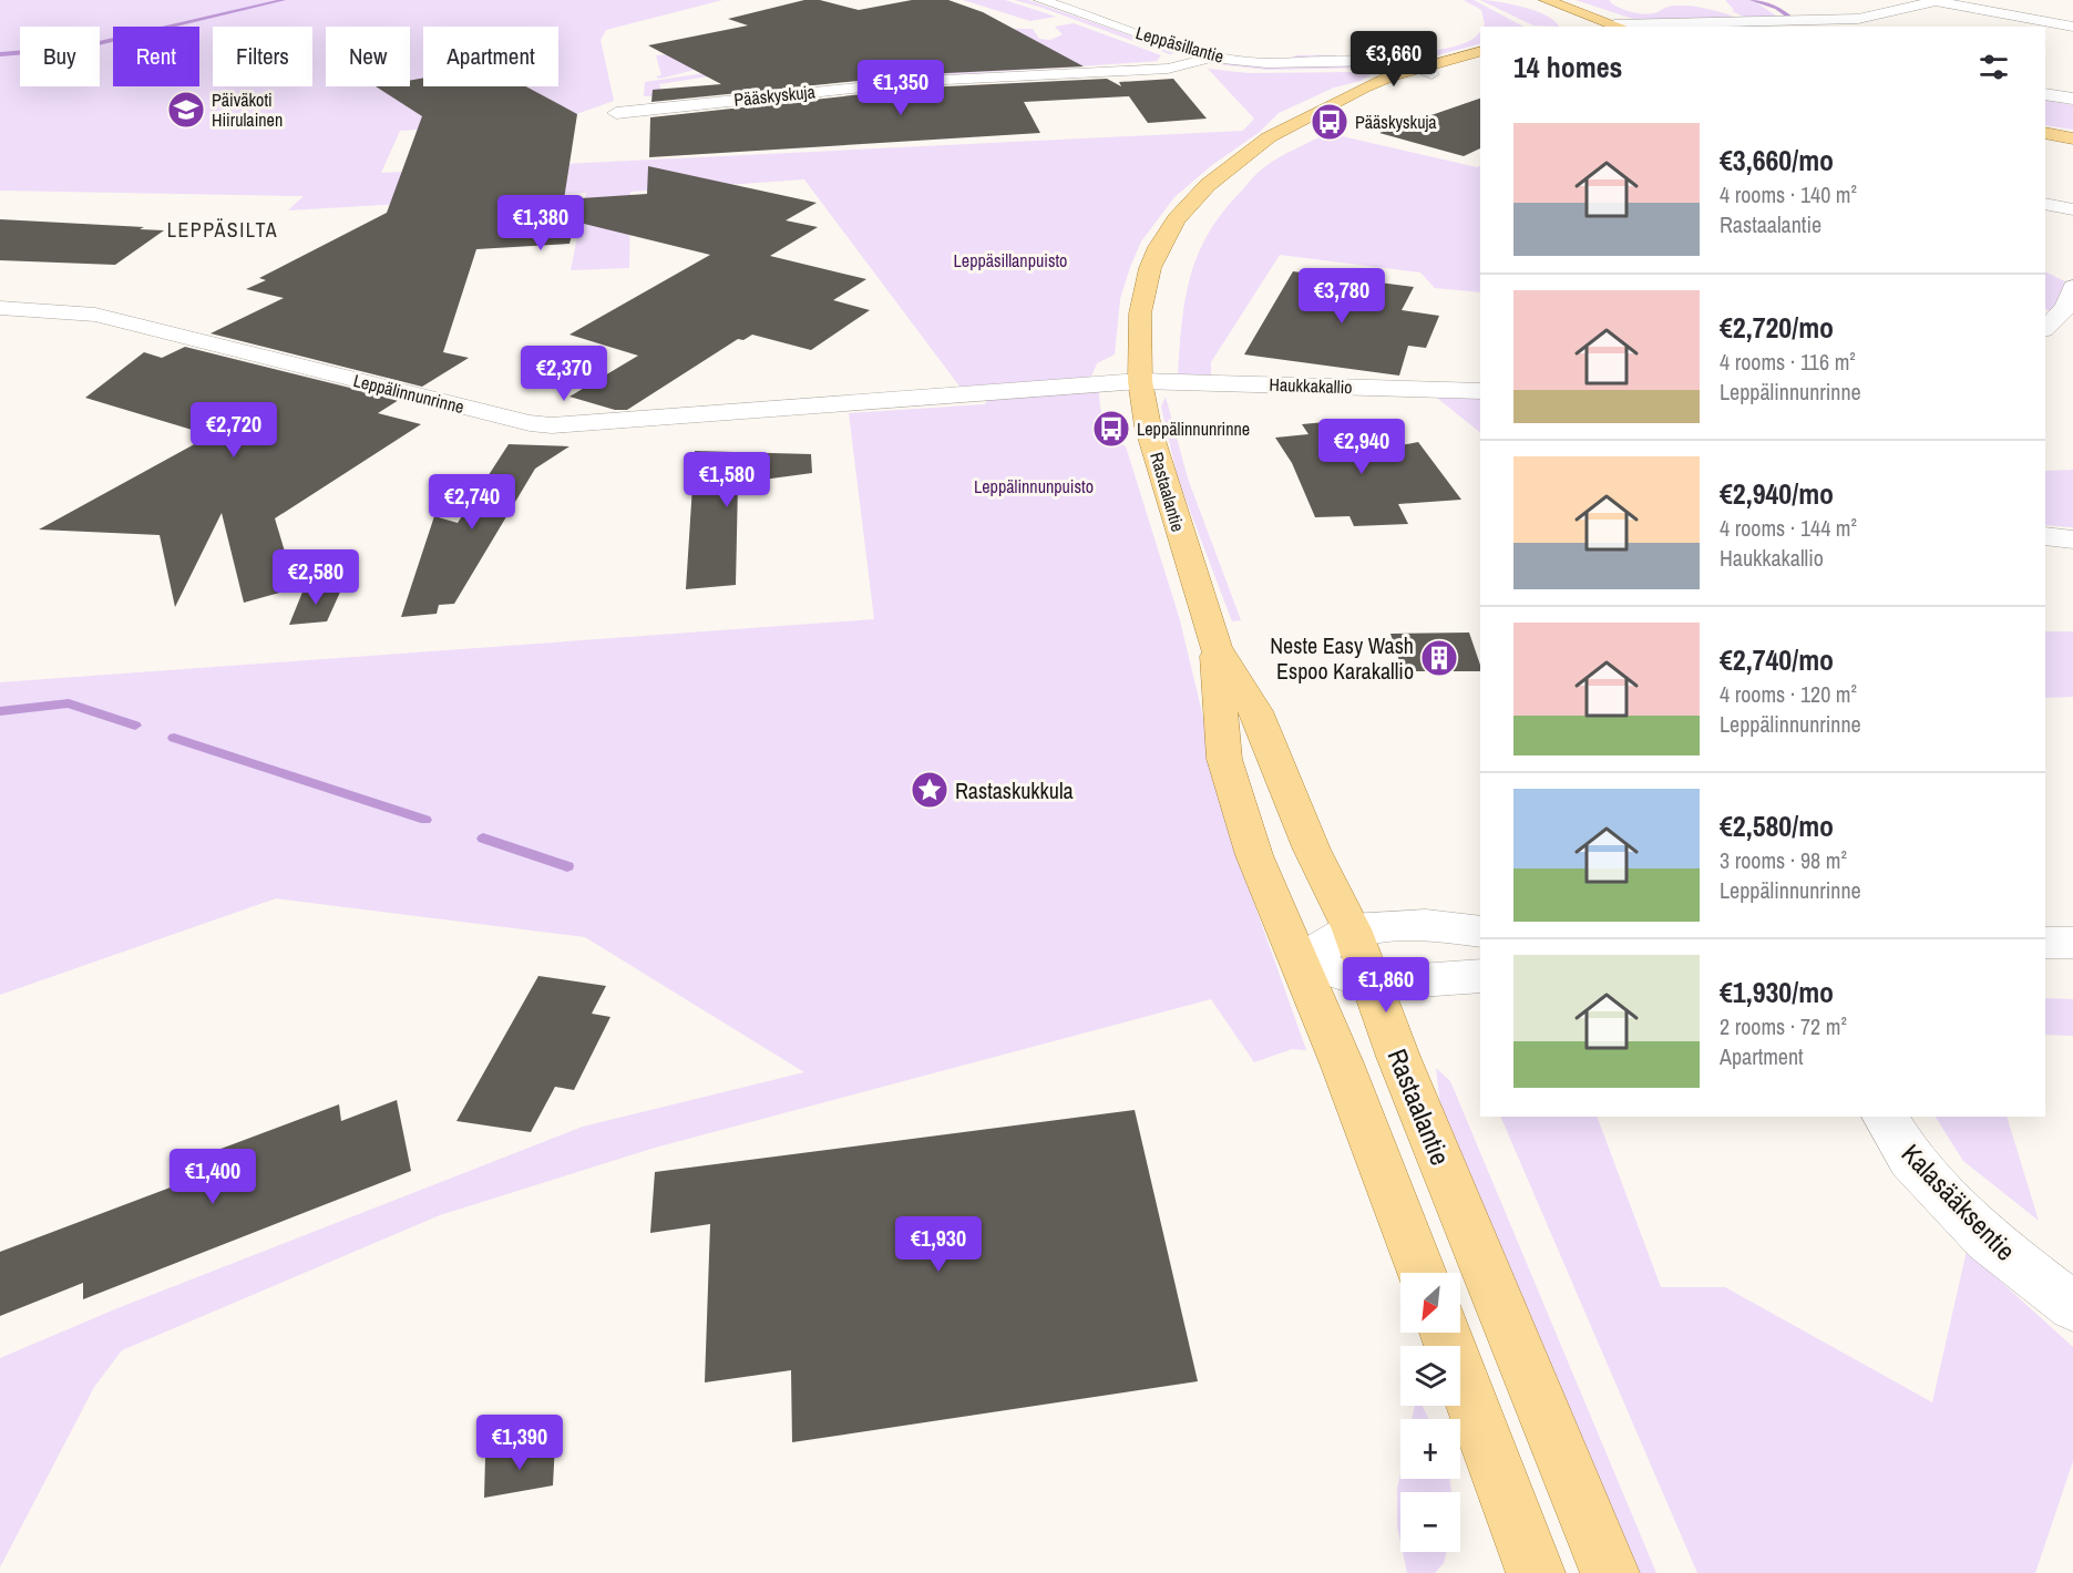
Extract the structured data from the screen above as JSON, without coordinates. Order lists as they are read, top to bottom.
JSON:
{
  "streets": {
    "main road": ["Rastaalantie"],
    "street": [
      "Leppäsillantie",
      "Pääskyskuja",
      "Haukkakallio",
      "Leppälinnunrinne",
      "Kalasääksentie"
    ]
  },
  "crossings": [
    ["Leppäsillantie", "Pääskyskuja"],
    ["Leppäsillantie", "Rastaalantie"],
    ["Haukkakallio", "Leppälinnunrinne"],
    ["Haukkakallio", "Rastaalantie"],
    ["Leppälinnunrinne", "Rastaalantie"]
  ],
  "districts": ["LEPPÄSILTA"],
  "parks": ["Leppäsillanpuisto", "Leppälinnunpuisto"],
  "places": {
    "school or university": ["Päiväkoti Hiirulainen"],
    "bus stop": ["Pääskyskuja", "Leppälinnunrinne"],
    "building": ["Neste Easy Wash Espoo Karakallio"],
    "place": ["Rastaskukkula"]
  },
  "north": "bottom left",
  "page": {
    "chip": [
      "Buy",
      "Rent",
      "Filters",
      "New",
      "Apartment"
    ],
    "heading": "14 homes",
    "price": [
      "€3,660",
      "€1,350",
      "€1,380",
      "€3,780",
      "€2,370",
      "€2,720",
      "€2,940",
      "€1,580",
      "€2,740",
      "€2,580",
      "€1,860",
      "€1,400",
      "€1,930",
      "€1,390"
    ],
    "list": [
      {
        "name": "€3,660/mo",
        "note": "4 rooms · 140 m² · Rastaalantie"
      },
      {
        "name": "€2,720/mo",
        "note": "4 rooms · 116 m² · Leppälinnunrinne"
      },
      {
        "name": "€2,940/mo",
        "note": "4 rooms · 144 m² · Haukkakallio"
      },
      {
        "name": "€2,740/mo",
        "note": "4 rooms · 120 m² · Leppälinnunrinne"
      },
      {
        "name": "€2,580/mo",
        "note": "3 rooms · 98 m² · Leppälinnunrinne"
      },
      {
        "name": "€1,930/mo",
        "note": "2 rooms · 72 m² · Apartment"
      }
    ],
    "map_buttons": ["+", "−"]
  }
}
